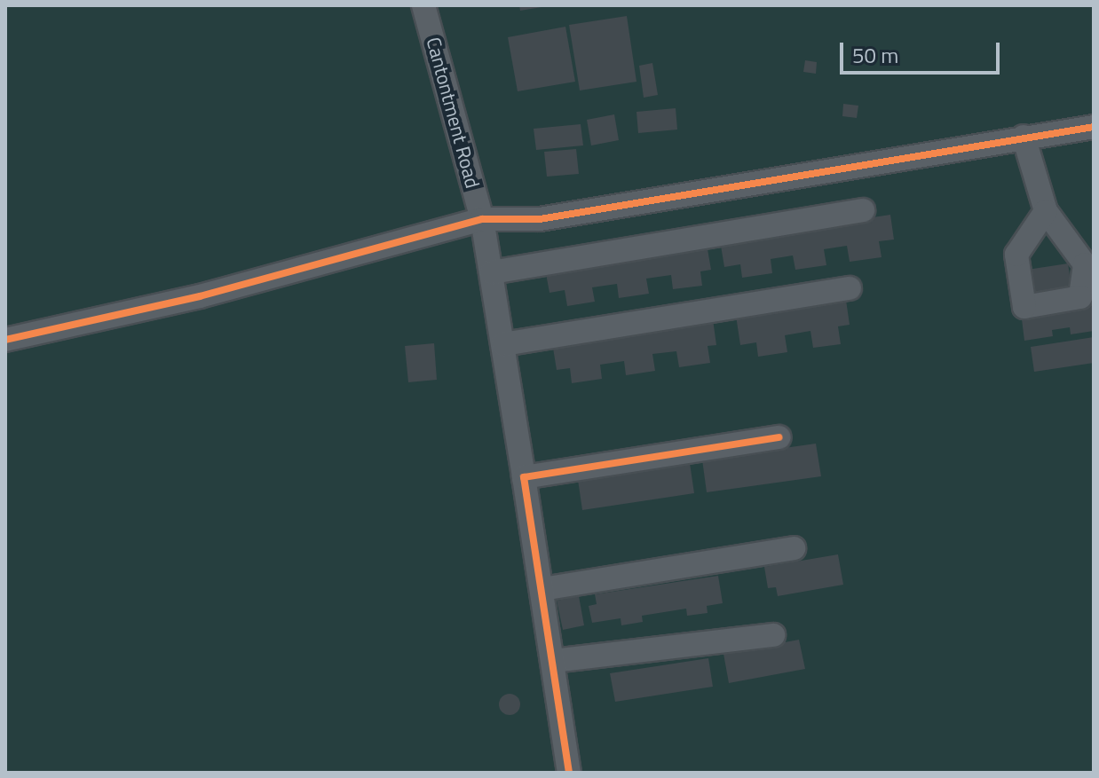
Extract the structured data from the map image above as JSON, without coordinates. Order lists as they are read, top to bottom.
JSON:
{
  "streets": {
    "street": ["Cantontment Road"]
  },
  "scale_bar": "50 m"
}
